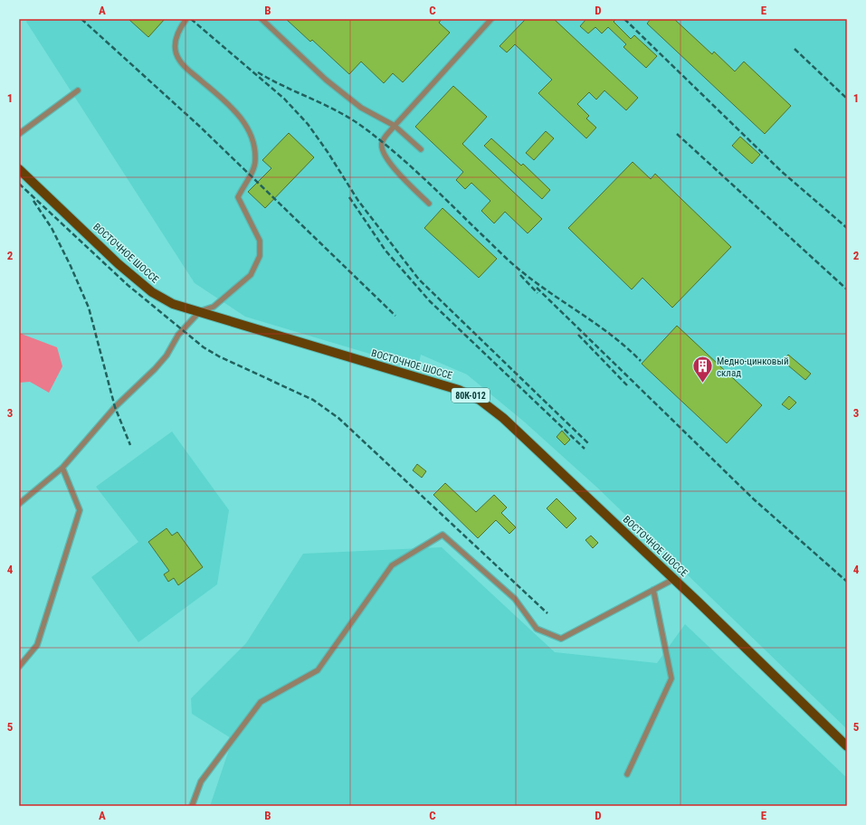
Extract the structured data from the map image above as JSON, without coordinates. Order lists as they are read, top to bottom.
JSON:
{
  "streets": {
    "main road": ["ВОСТОЧНОЕ ШОССЕ", "80К-012"]
  },
  "places": {
    "building": ["Медно-цинковый склад"]
  },
  "grid": {
    "columns": [
      "A",
      "B",
      "C",
      "D",
      "E"
    ],
    "rows": [
      "1",
      "2",
      "3",
      "4",
      "5"
    ]
  }
}
